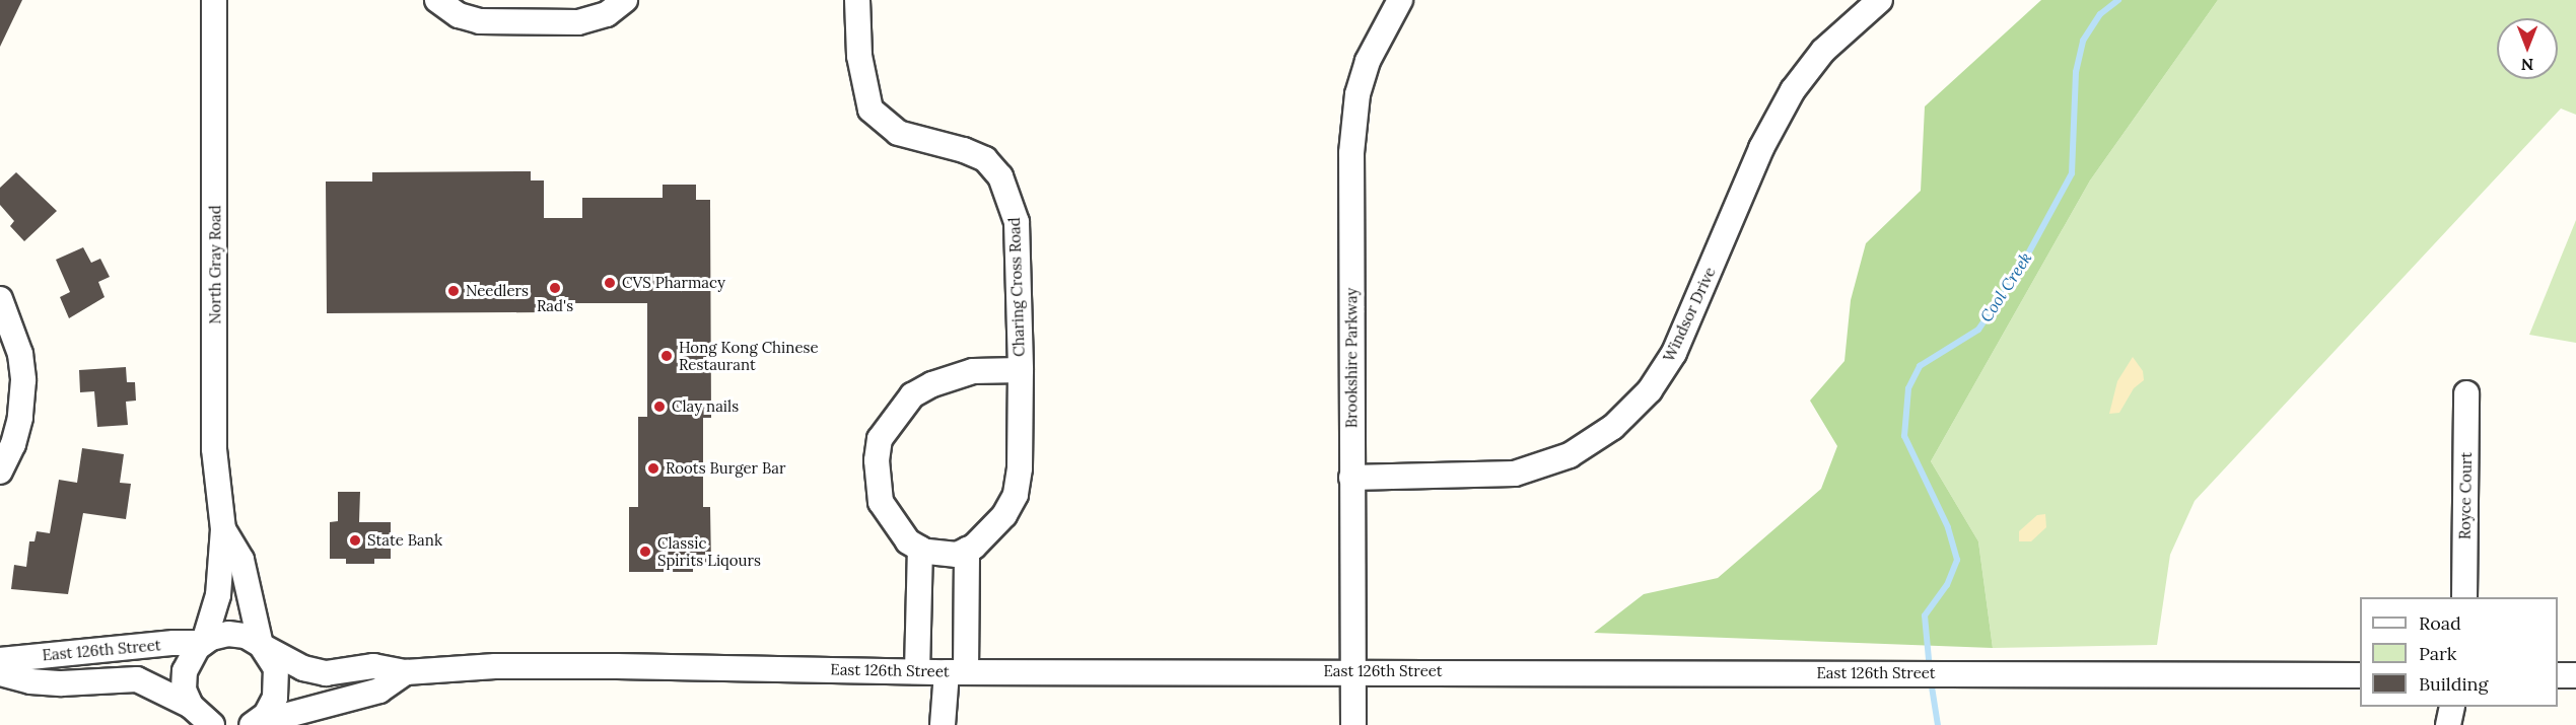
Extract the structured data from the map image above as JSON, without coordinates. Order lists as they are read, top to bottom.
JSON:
{
  "streets": {
    "street": [
      "North Gray Road",
      "Charing Cross Road",
      "Windsor Drive",
      "Brookshire Parkway",
      "Royce Court",
      "East 126th Street"
    ]
  },
  "crossings": [
    ["North Gray Road", "East 126th Street"],
    ["Windsor Drive", "Brookshire Parkway"],
    ["Brookshire Parkway", "East 126th Street"]
  ],
  "water": ["Cool Creek"],
  "places": [
    "CVS Pharmacy",
    "Rad's",
    "Needlers",
    "Hong Kong Chinese Restaurant",
    "Clay nails",
    "Roots Burger Bar",
    "State Bank",
    "Classic Spirits Liqours"
  ],
  "legend": ["Road", "Park", "Building"],
  "north": "bottom"
}
